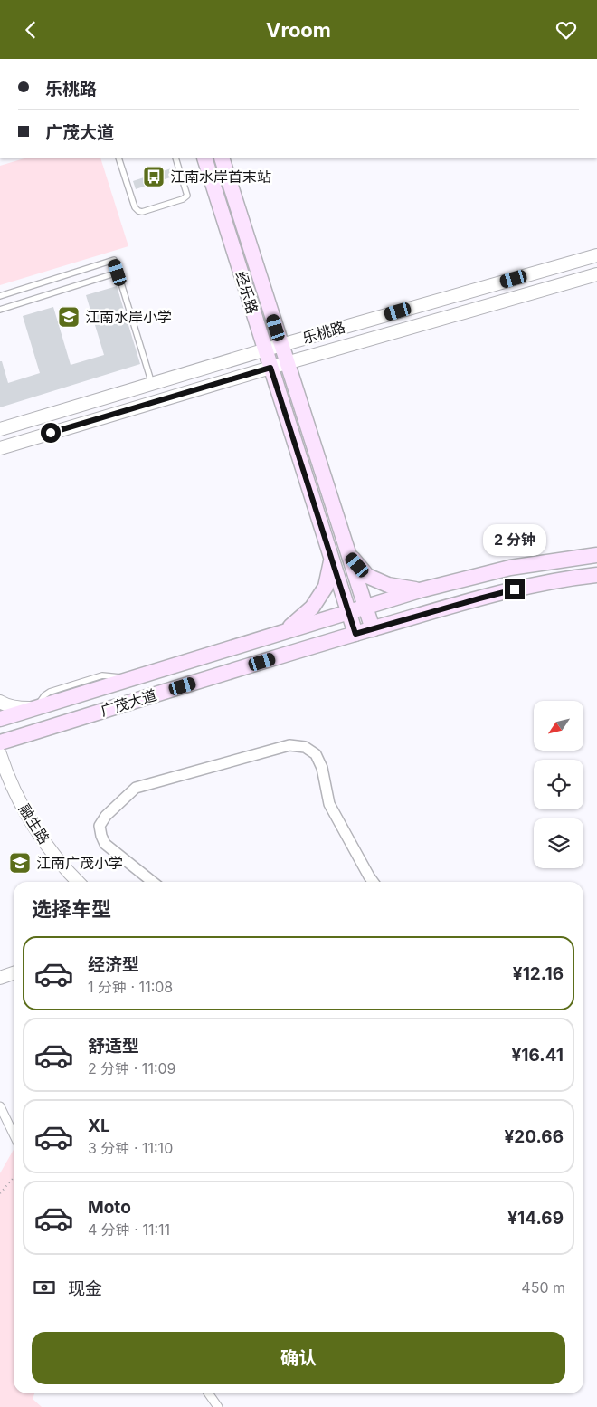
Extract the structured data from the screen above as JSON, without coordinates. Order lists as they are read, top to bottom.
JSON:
{
  "streets": {
    "main road": ["经乐路", "广茂大道"],
    "street": ["乐桃路", "融生路"]
  },
  "crossings": [
    ["经乐路", "乐桃路"],
    ["经乐路", "广茂大道"]
  ],
  "places": {
    "bus stop": ["江南水岸首末站"],
    "school or university": ["江南水岸小学", "江南广茂小学"]
  },
  "north": "bottom left",
  "page": {
    "header": "Vroom",
    "banner": ["乐桃路", "广茂大道"],
    "bubble": "2 分钟",
    "heading": "选择车型",
    "list": [
      {
        "name": "经济型",
        "note": "1 分钟 · 11:08",
        "value": "¥12.16"
      },
      {
        "name": "舒适型",
        "note": "2 分钟 · 11:09",
        "value": "¥16.41"
      },
      {
        "name": "XL",
        "note": "3 分钟 · 11:10",
        "value": "¥20.66"
      },
      {
        "name": "Moto",
        "note": "4 分钟 · 11:11",
        "value": "¥14.69"
      }
    ],
    "pay": ["现金", "450 m"],
    "buttons": "确认"
  }
}
